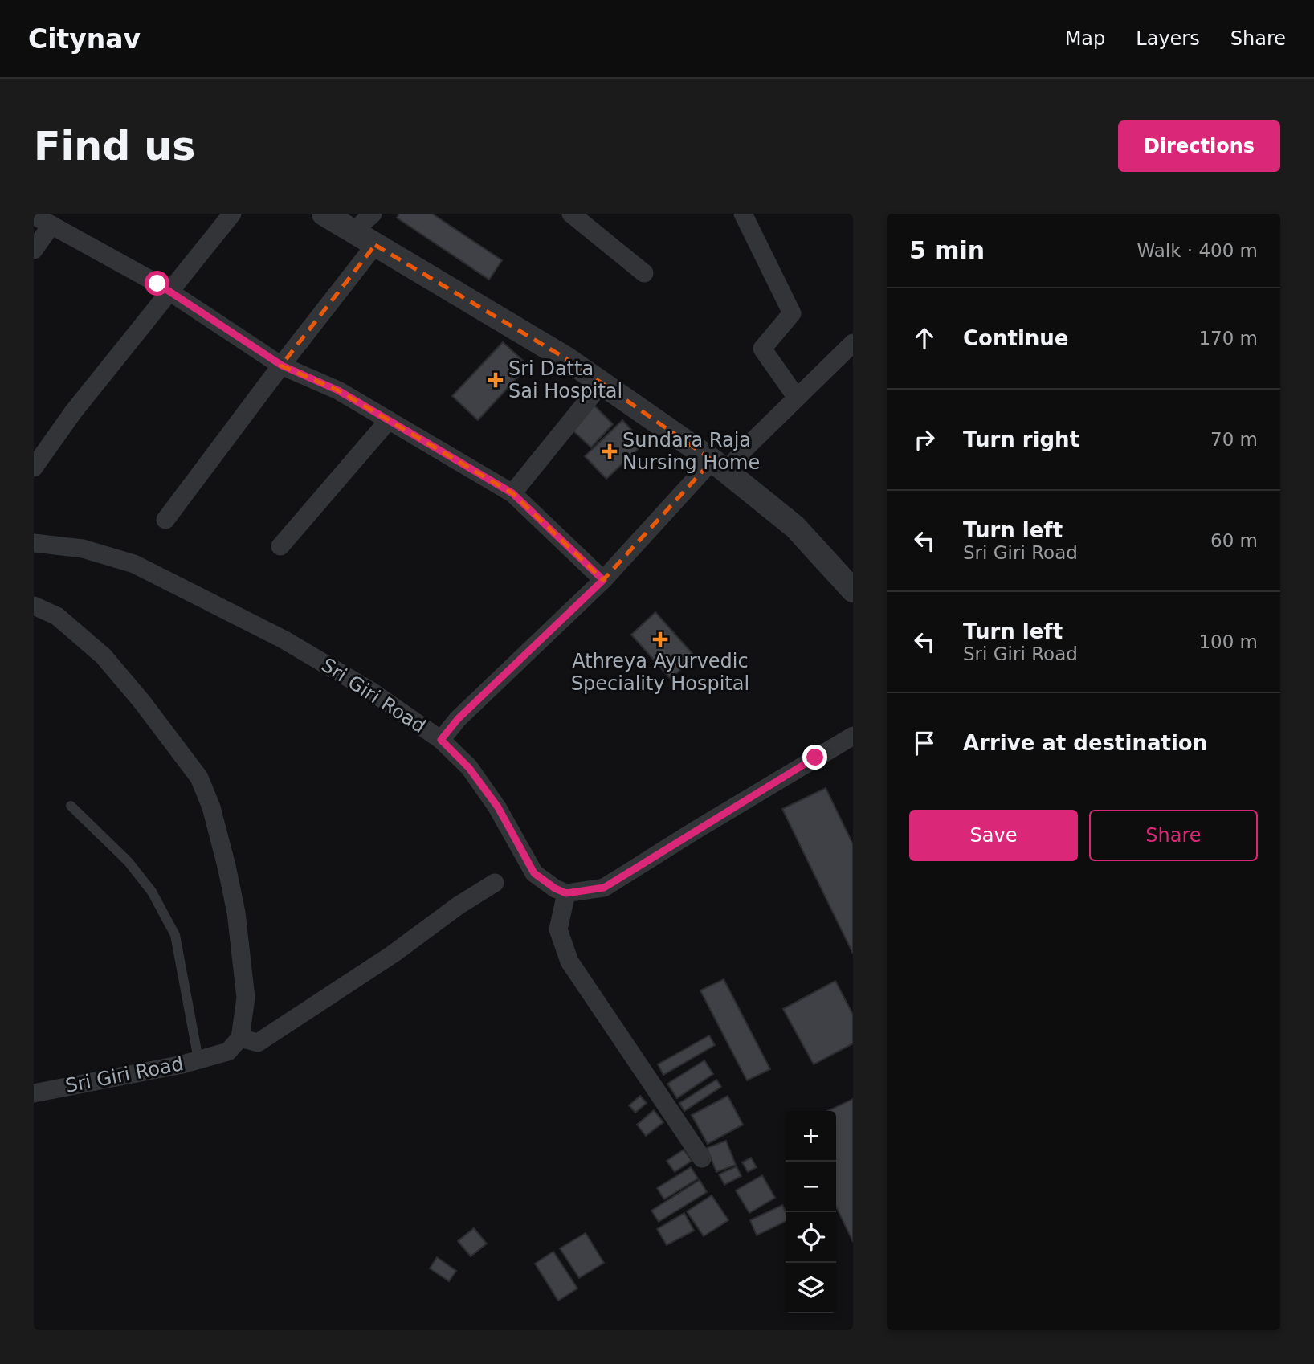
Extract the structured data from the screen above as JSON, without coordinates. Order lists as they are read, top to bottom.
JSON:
{
  "streets": {
    "street": ["Sri Giri Road"]
  },
  "places": {
    "health": ["Sri Datta Sai Hospital", "Sundara Raja Nursing Home", "Athreya Ayurvedic Speciality Hospital"]
  },
  "page": {
    "header": "Citynav",
    "nav": ["Map", "Layers", "Share"],
    "buttons": [
      "Directions",
      ["Save", "Share"]
    ],
    "title": "Find us",
    "heading": ["5 min", "Walk · 400 m"],
    "list": [
      ["Continue", "170 m"],
      ["Turn right", "70 m"],
      ["Turn left", "Sri Giri Road", "60 m"],
      ["Turn left", "Sri Giri Road", "100 m"],
      "Arrive at destination"
    ],
    "map_buttons": ["+", "−"]
  }
}
